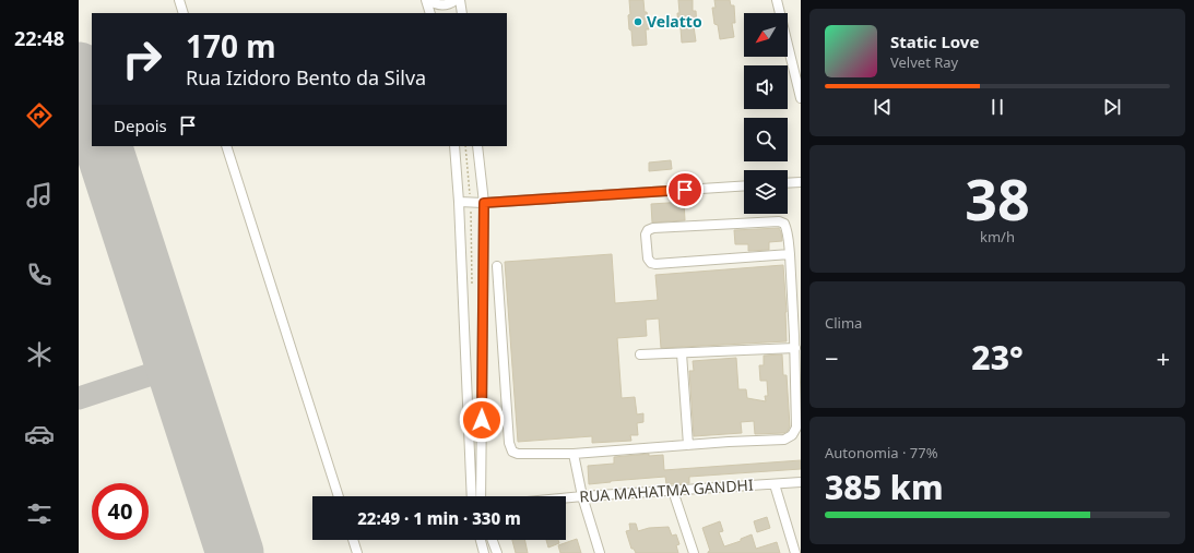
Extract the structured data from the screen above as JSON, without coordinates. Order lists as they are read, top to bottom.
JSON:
{
  "streets": {
    "street": ["RUA MAHATMA GANDHI"]
  },
  "places": ["Velatto"],
  "north": "bottom left",
  "page": {
    "tabs": "22:48",
    "turn": ["170 m", "Rua Izidoro Bento da Silva"],
    "song": ["Static Love", "Velvet Ray"],
    "then": "Depois",
    "tile": [
      ["38", "km/h"],
      "Clima",
      ["Autonomia · 77%", "385 km"]
    ],
    "heat": ["−", "23°", "+"],
    "limit": "40",
    "trip": "22:49 · 1 min · 330 m"
  }
}
